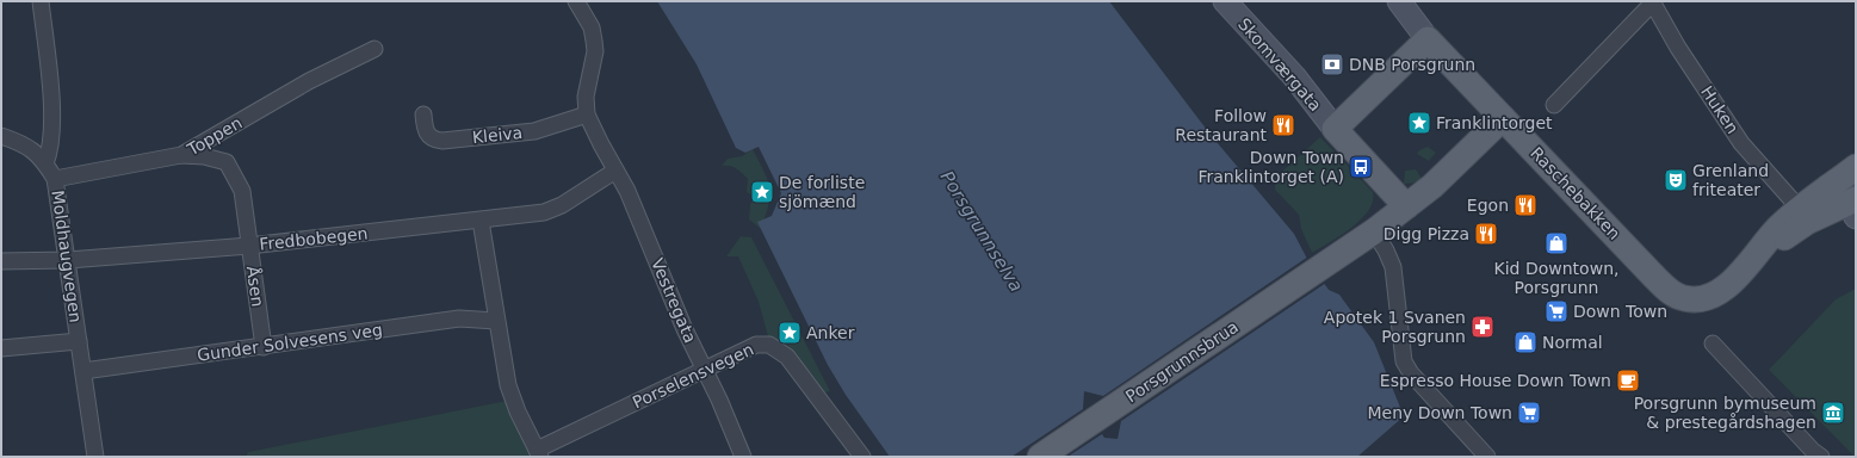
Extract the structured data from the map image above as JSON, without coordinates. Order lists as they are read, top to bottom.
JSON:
{
  "streets": {
    "main road": ["Skomværgata", "Raschebakken", "Porsgrunnsbrua"],
    "street": [
      "Huken",
      "Kleiva",
      "Toppen",
      "Fredbobegen",
      "Moldhaugvegen",
      "Åsen",
      "Vestregata",
      "Gunder Solvesens veg",
      "Porselensvegen"
    ]
  },
  "crossings": [
    ["Skomværgata", "Porsgrunnsbrua"],
    ["Huken", "Raschebakken"],
    ["Kleiva", "Vestregata"],
    ["Toppen", "Moldhaugvegen"],
    ["Toppen", "Åsen"],
    ["Fredbobegen", "Moldhaugvegen"],
    ["Fredbobegen", "Åsen"],
    ["Fredbobegen", "Vestregata"],
    ["Moldhaugvegen", "Gunder Solvesens veg"],
    ["Åsen", "Gunder Solvesens veg"],
    ["Vestregata", "Porselensvegen"]
  ],
  "water": ["Porsgrunnselva"],
  "places": {
    "bank": ["DNB Porsgrunn"],
    "place": ["Franklintorget", "De forliste sjömænd", "Anker"],
    "restaurant": ["Follow Restaurant", "Egon", "Digg Pizza"],
    "bus stop": ["Down Town Franklintorget (A)"],
    "theatre": ["Grenland friteater"],
    "shop": ["Kid Downtown, Porsgrunn", "Normal"],
    "supermarket": ["Down Town", "Meny Down Town"],
    "pharmacy": ["Apotek 1 Svanen Porsgrunn"],
    "cafe": ["Espresso House Down Town"],
    "museum": ["Porsgrunn bymuseum & prestegårdshagen"]
  }
}
